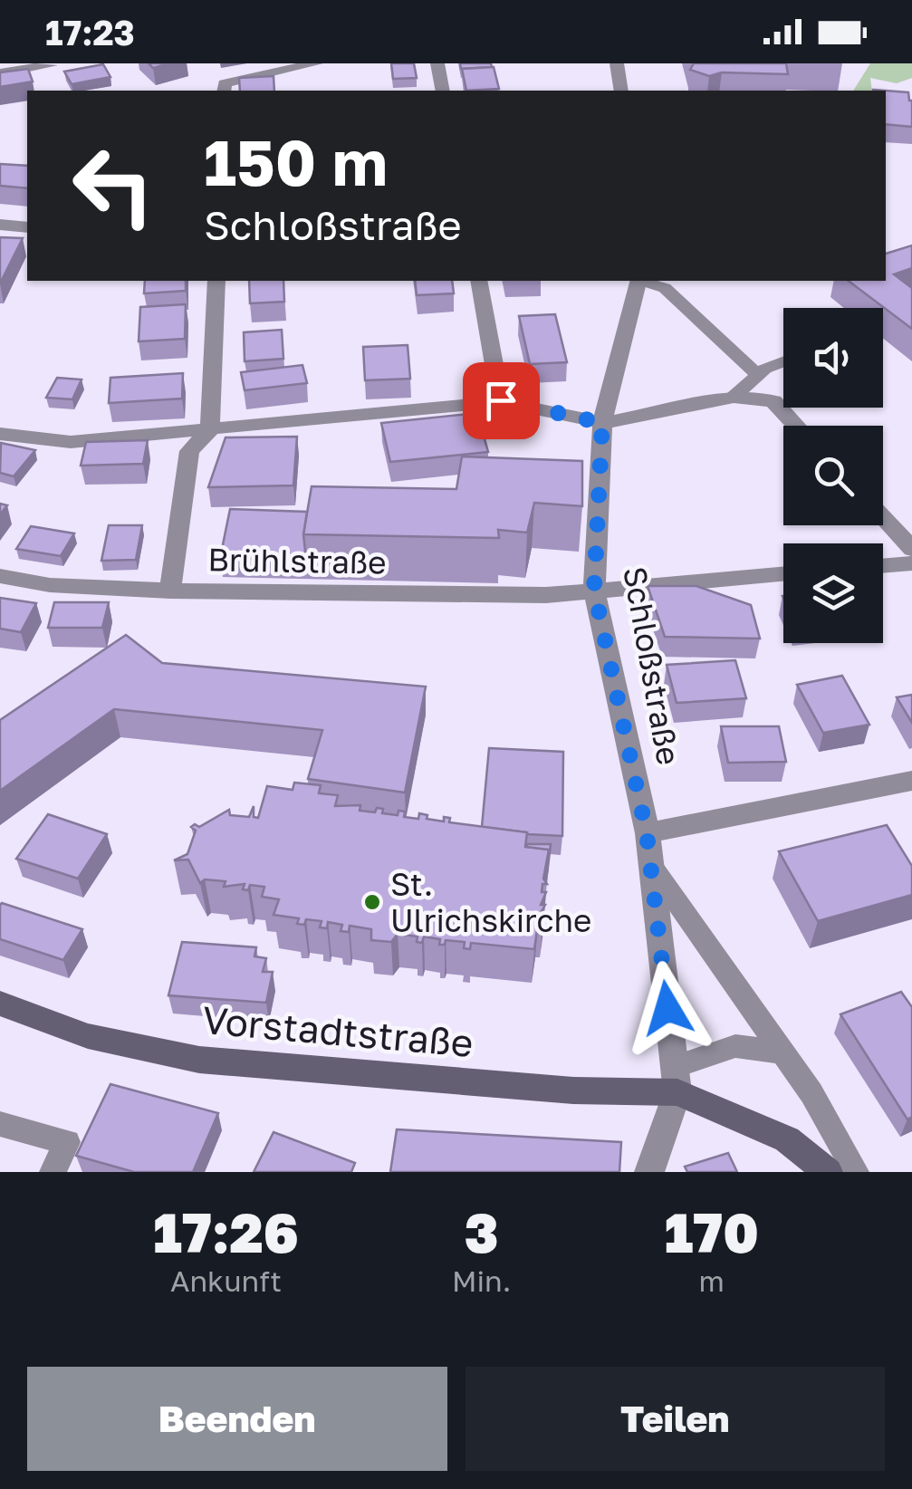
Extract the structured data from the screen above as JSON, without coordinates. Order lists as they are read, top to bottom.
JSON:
{
  "streets": {
    "main road": ["Vorstadtstraße"],
    "street": ["Brühlstraße", "Schloßstraße"]
  },
  "crossings": [
    ["Brühlstraße", "Schloßstraße"],
    ["Schloßstraße", "Vorstadtstraße"]
  ],
  "places": ["St. Ulrichskirche"],
  "page": {
    "status": "17:23",
    "turn": ["150 m", "Schloßstraße"],
    "eta": [
      "17:26",
      "Ankunft",
      "3",
      "Min.",
      "170",
      "m"
    ],
    "buttons": ["Beenden", "Teilen"]
  }
}
